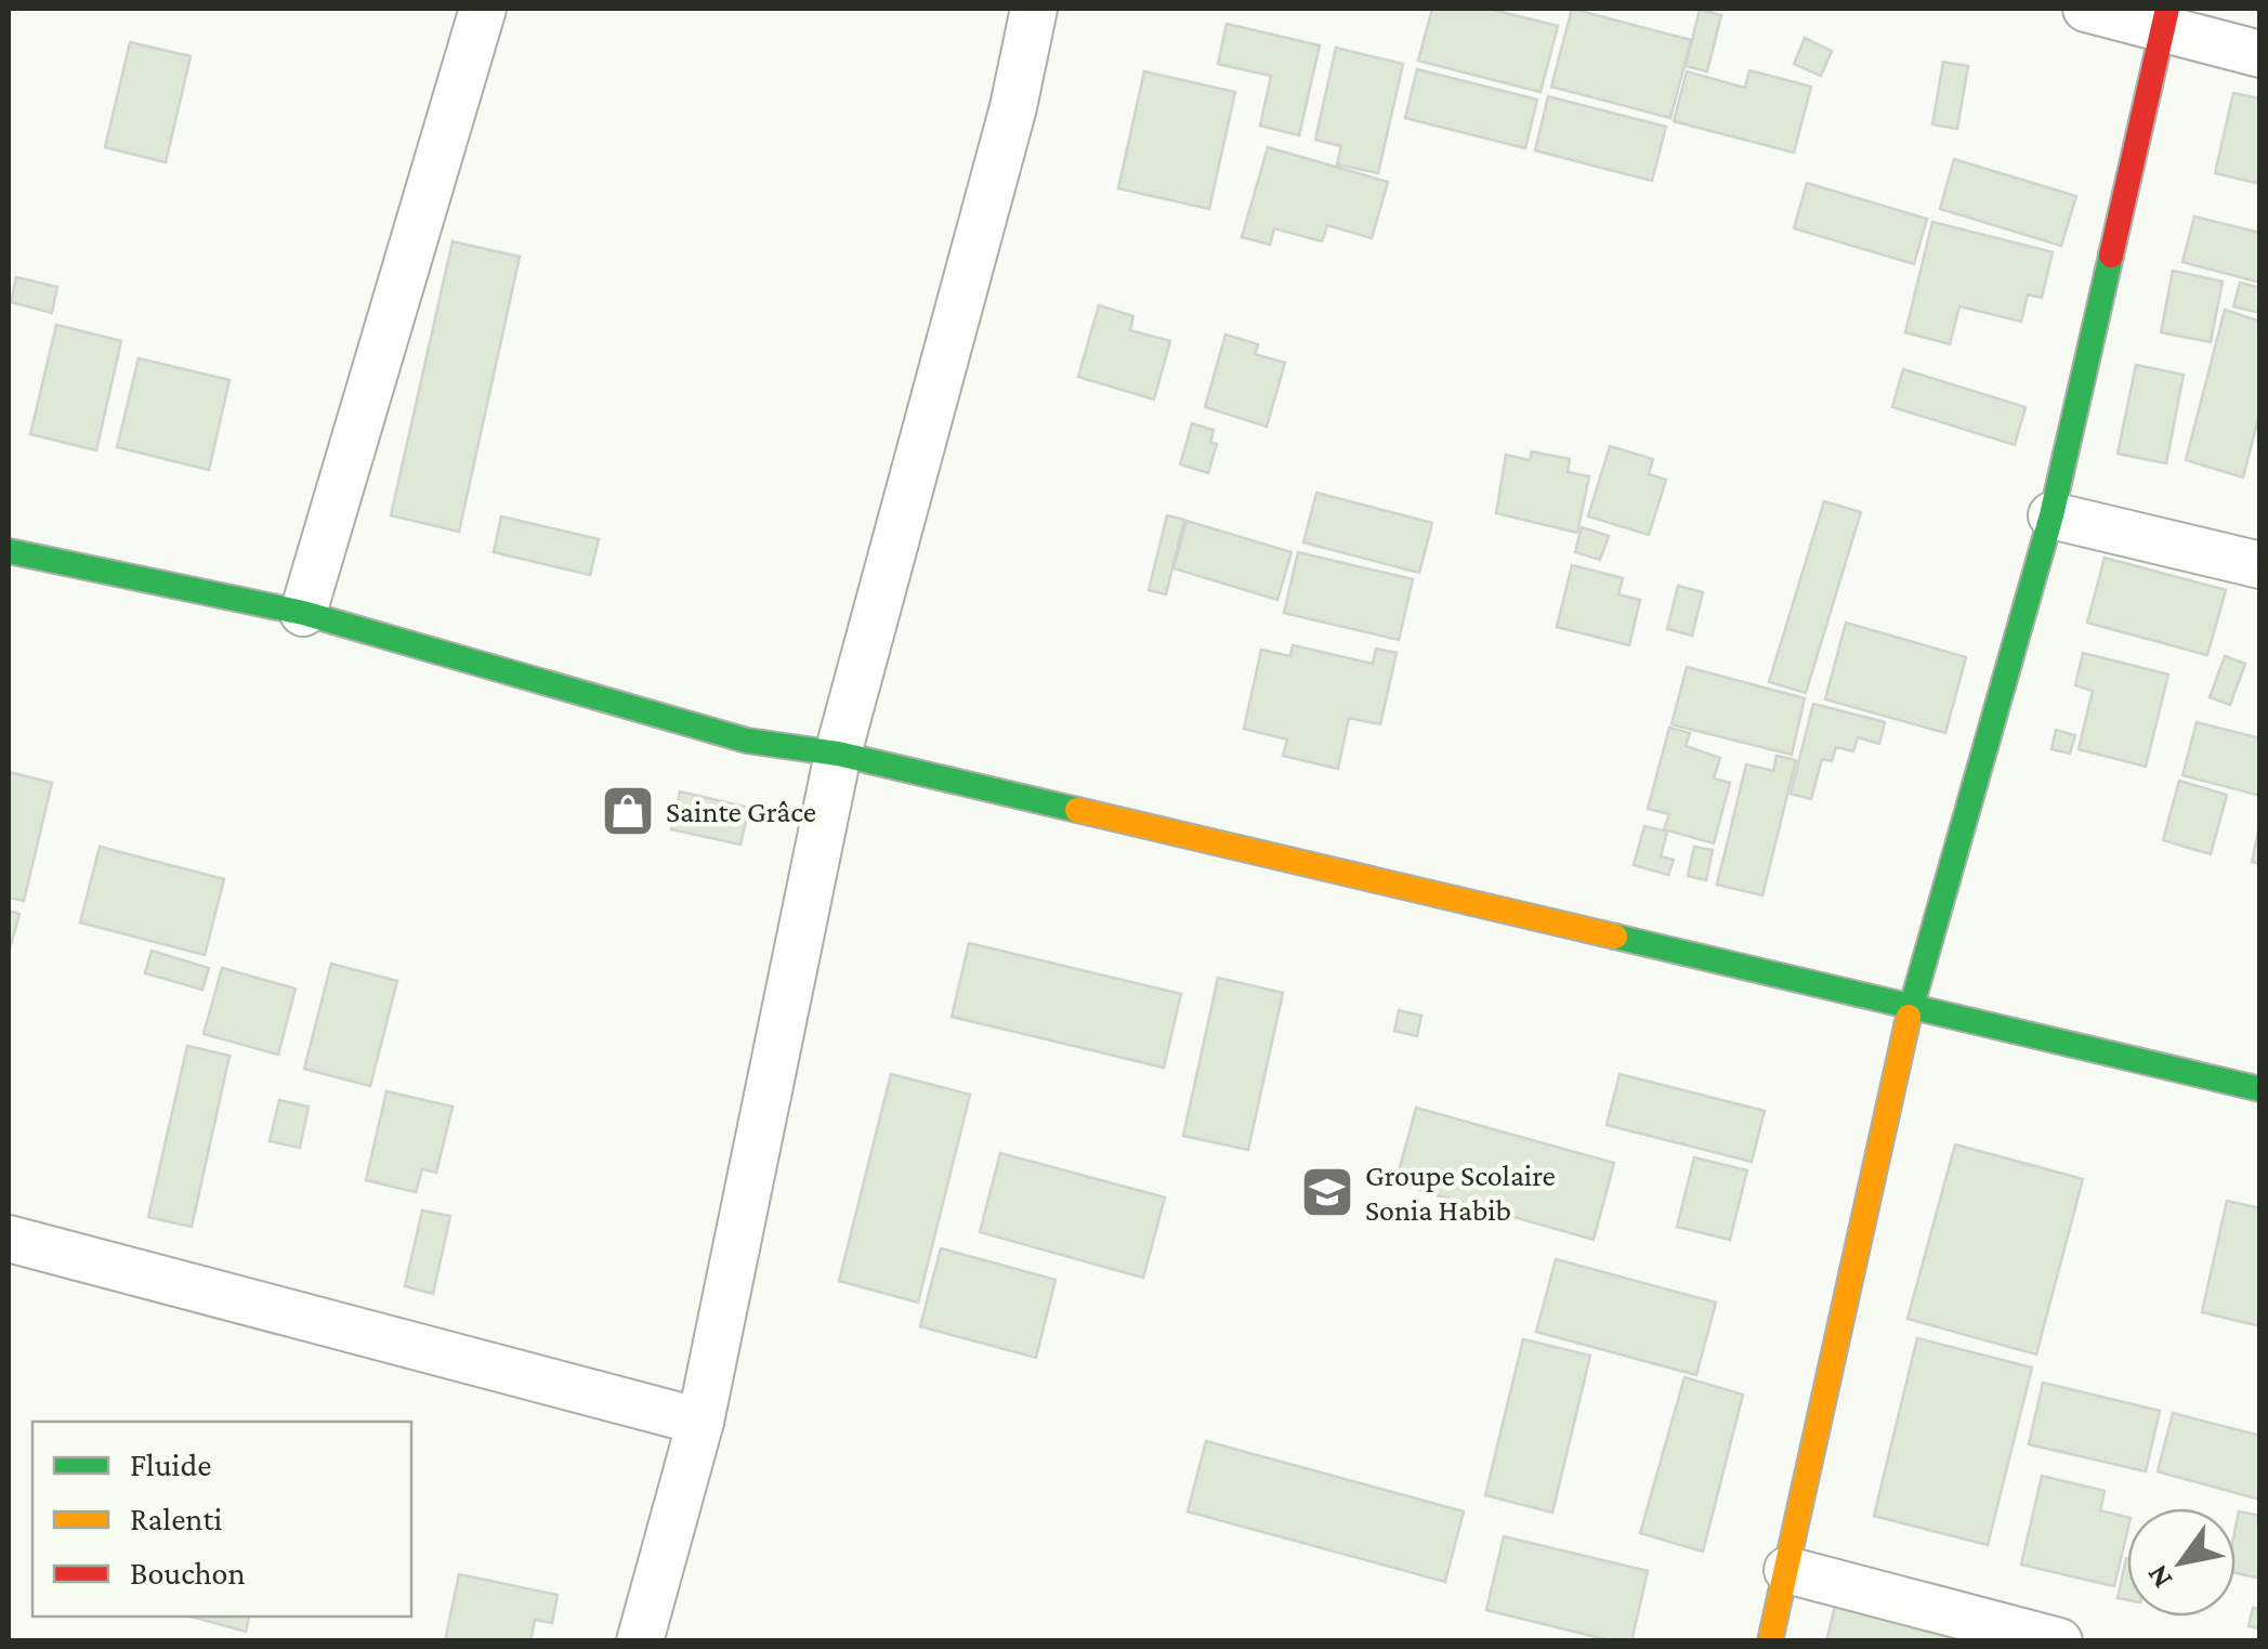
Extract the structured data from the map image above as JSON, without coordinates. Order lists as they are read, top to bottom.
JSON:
{
  "places": {
    "shop": ["Sainte Grâce"],
    "school or university": ["Groupe Scolaire Sonia Habib"]
  },
  "legend": ["Fluide", "Ralenti", "Bouchon"],
  "north": "bottom left"
}
